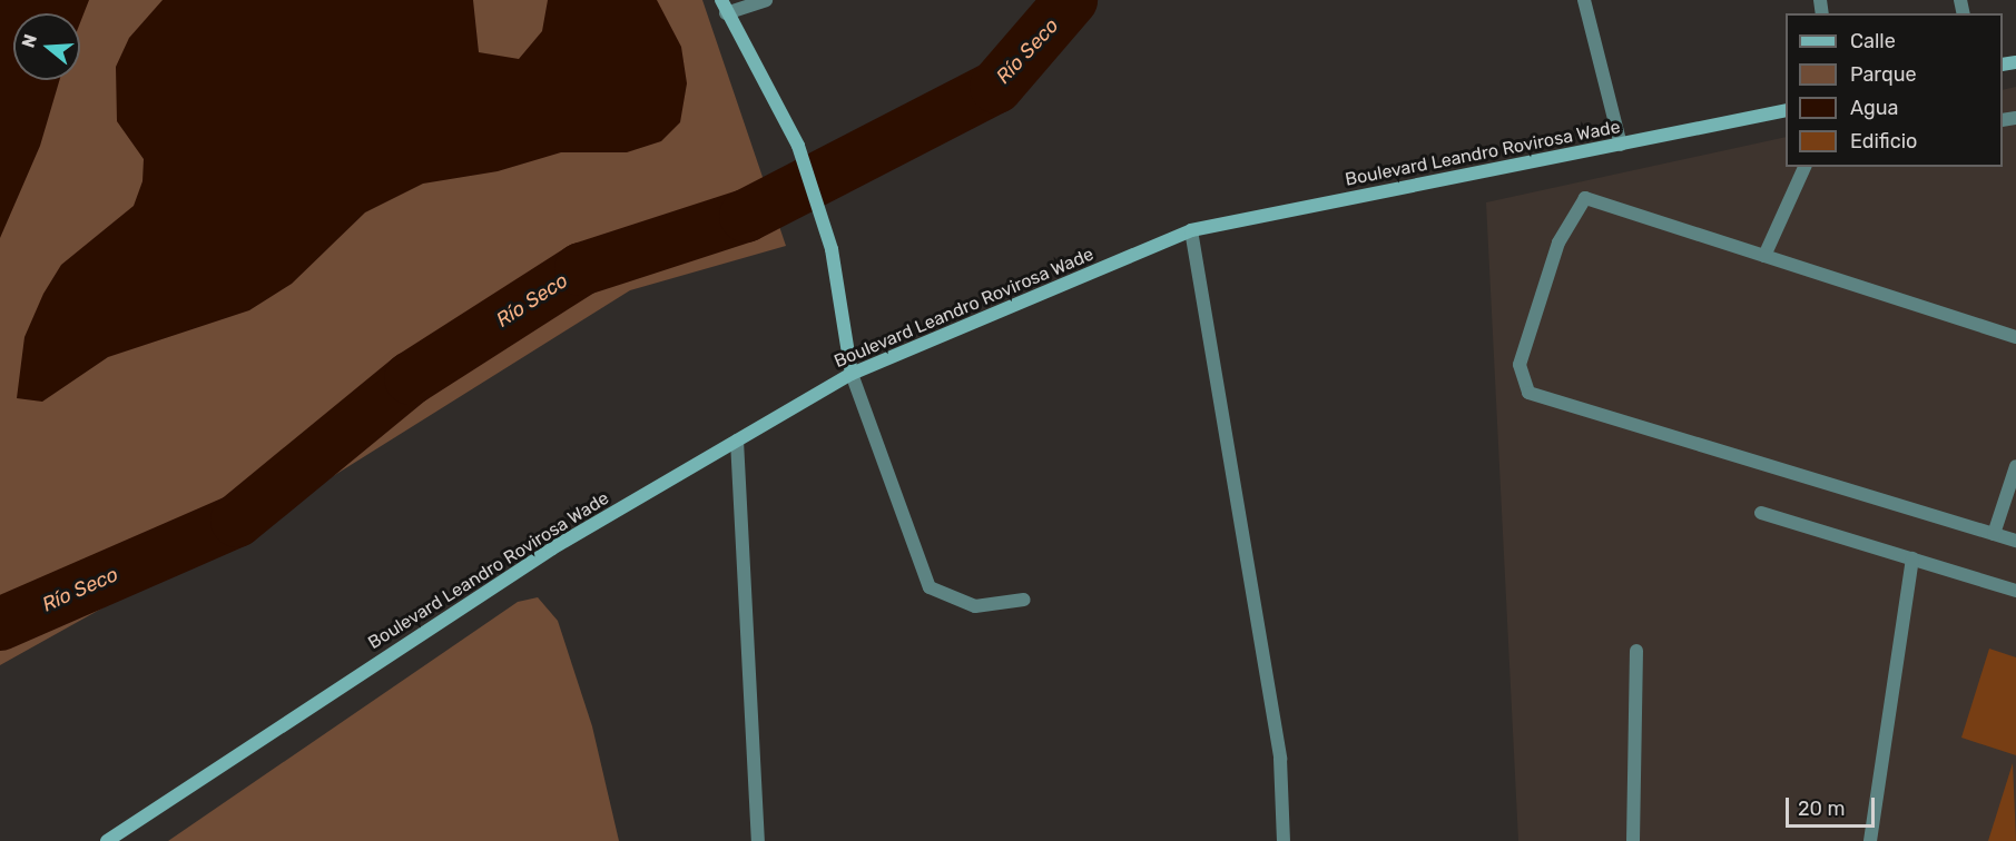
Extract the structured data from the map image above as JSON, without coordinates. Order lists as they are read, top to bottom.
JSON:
{
  "streets": {
    "main road": ["Boulevard Leandro Rovirosa Wade"]
  },
  "water": ["Río Seco"],
  "legend": [
    "Calle",
    "Parque",
    "Agua",
    "Edificio"
  ],
  "scale_bar": "20 m",
  "north": "left"
}
